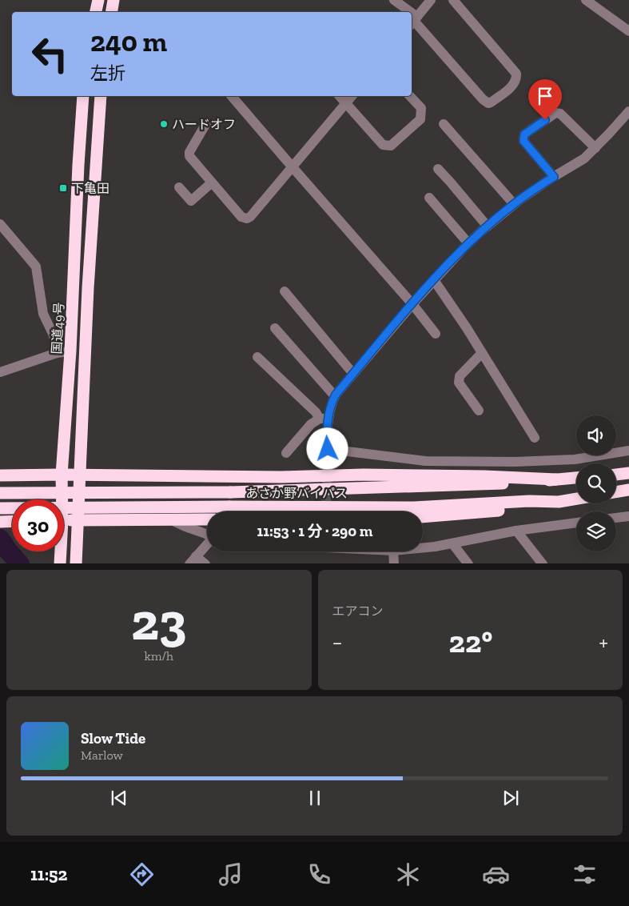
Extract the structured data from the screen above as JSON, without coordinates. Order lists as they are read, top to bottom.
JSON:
{
  "streets": {
    "highway": ["国道49号", "あさか野バイパス"]
  },
  "places": {
    "other": ["ハードオフ"],
    "transit": ["下亀田"]
  },
  "page": {
    "turn": ["240 m", "左折"],
    "limit": "30",
    "trip": "11:53 · 1 分 · 290 m",
    "tile": [
      ["23", "km/h"],
      "エアコン"
    ],
    "heat": ["−", "22°", "+"],
    "song": ["Slow Tide", "Marlow"],
    "tabs": "11:52"
  }
}
